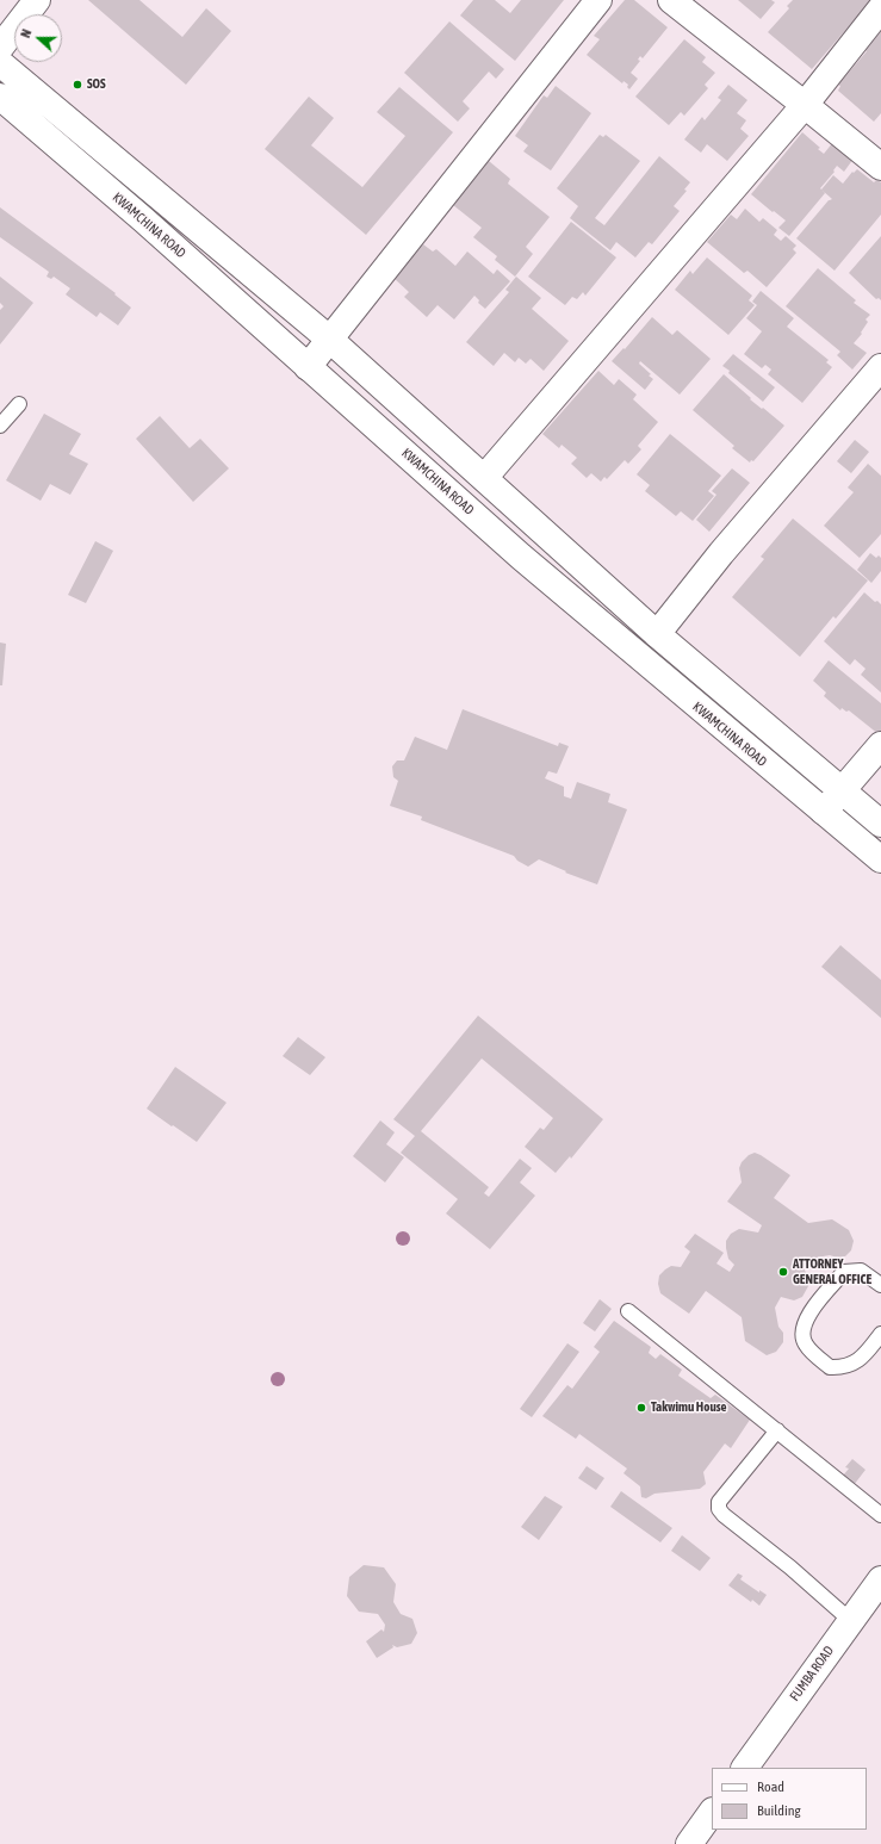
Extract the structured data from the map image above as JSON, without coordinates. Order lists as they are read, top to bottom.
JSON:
{
  "streets": {
    "main road": ["KWAMCHINA ROAD", "FUMBA ROAD"]
  },
  "places": ["SOS", "ATTORNEY GENERAL OFFICE", "Takwimu House"],
  "legend": ["Road", "Building"],
  "north": "left"
}
